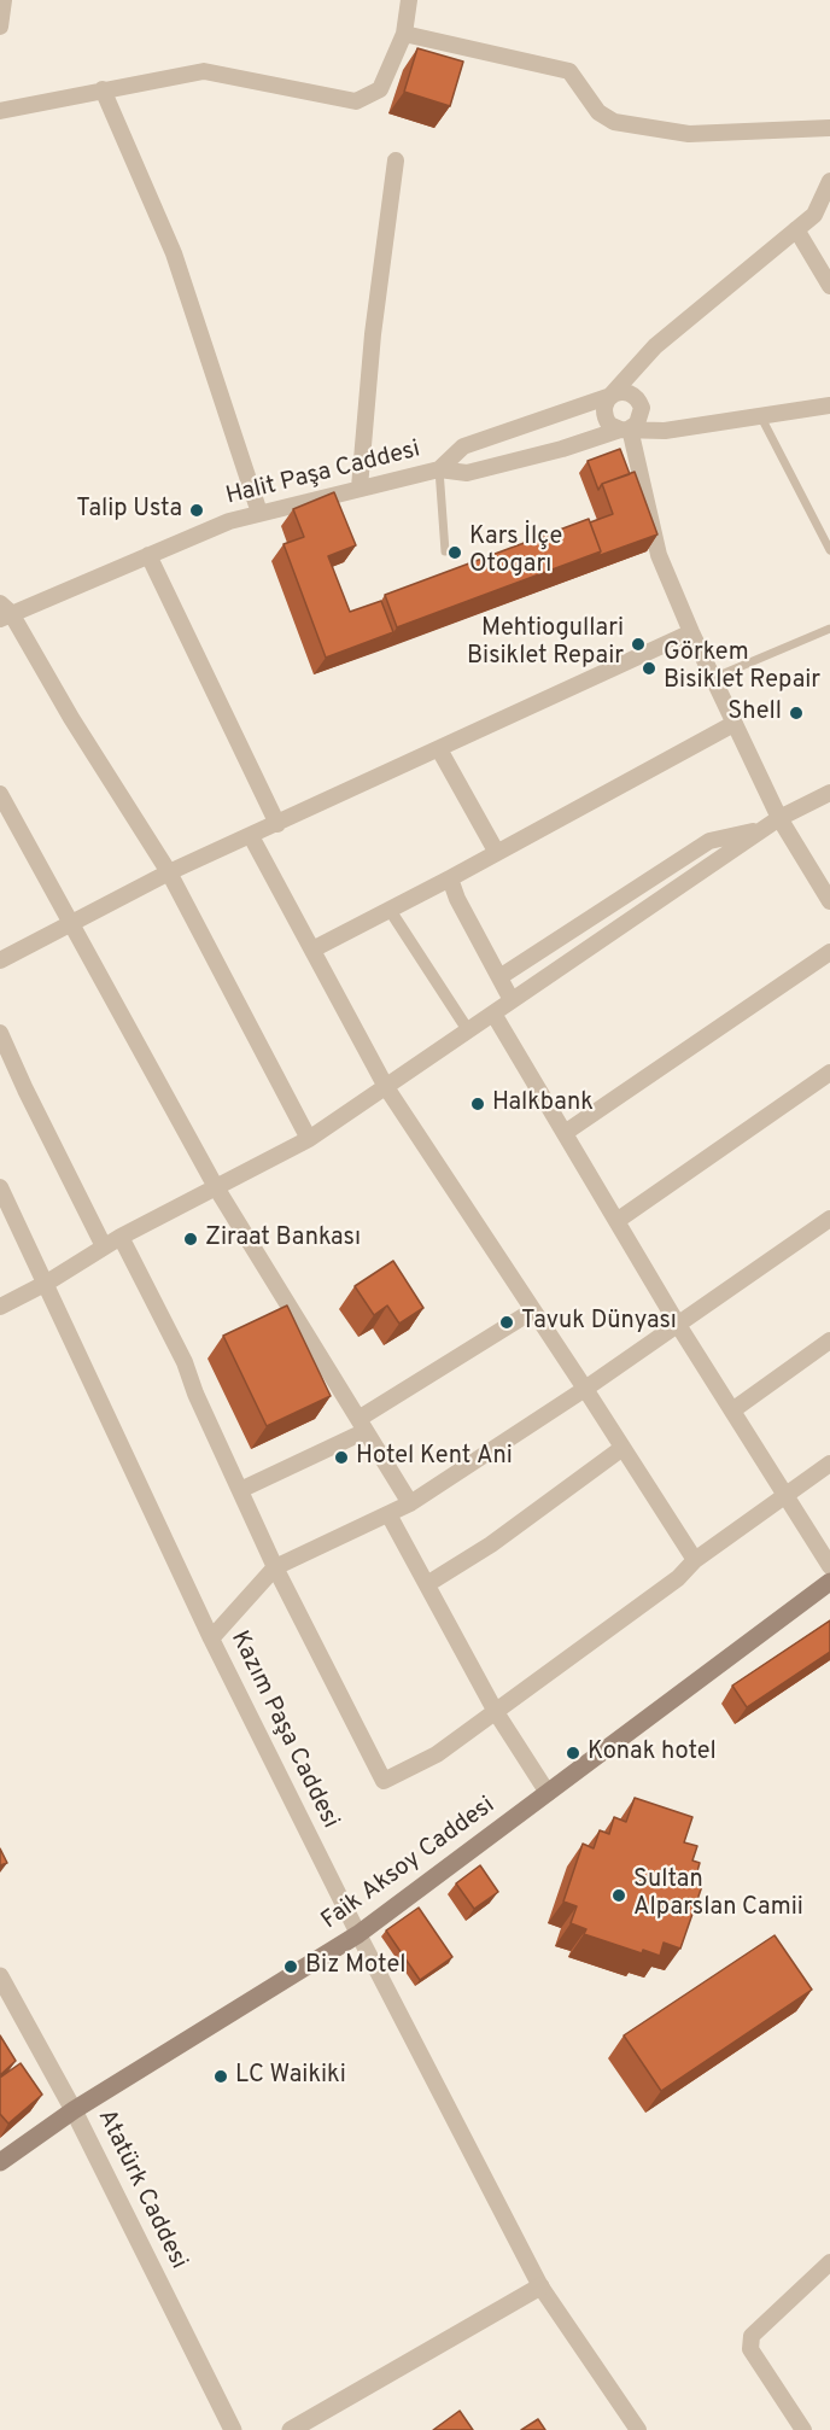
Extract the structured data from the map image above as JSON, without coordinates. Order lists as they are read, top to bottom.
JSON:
{
  "streets": {
    "main road": ["Faik Aksoy Caddesi"],
    "street": ["Halit Paşa Caddesi", "Kazım Paşa Caddesi", "Atatürk Caddesi"]
  },
  "crossings": [
    ["Kazım Paşa Caddesi", "Faik Aksoy Caddesi"],
    ["Faik Aksoy Caddesi", "Atatürk Caddesi"]
  ],
  "places": [
    "Talip Usta",
    "Kars İlçe Otogarı",
    "Mehtiogullari Bisiklet Repair",
    "Görkem Bisiklet Repair",
    "Shell",
    "Halkbank",
    "Ziraat Bankası",
    "Tavuk Dünyası",
    "Hotel Kent Ani",
    "Konak hotel",
    "Sultan Alparslan Camii",
    "Biz Motel",
    "LC Waikiki"
  ]
}
